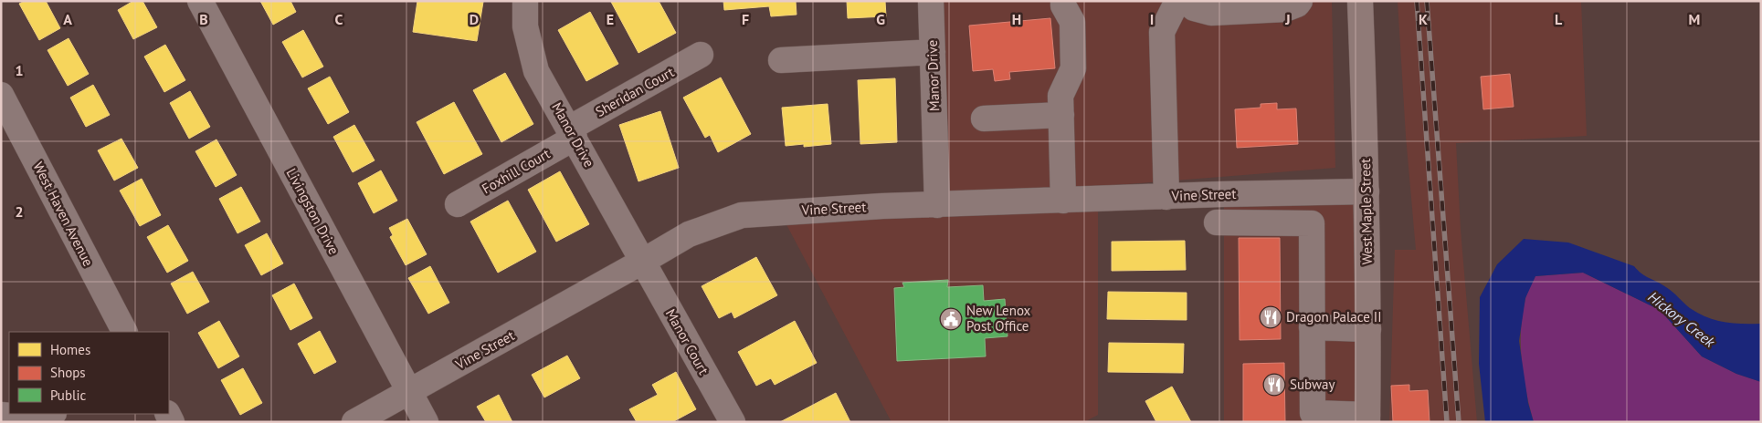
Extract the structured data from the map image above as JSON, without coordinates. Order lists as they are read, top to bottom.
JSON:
{
  "streets": {
    "main road": ["West Maple Street"],
    "street": [
      "Manor Drive",
      "Sheridan Court",
      "Foxhill Court",
      "Vine Street",
      "Livingston Drive",
      "West Haven Avenue",
      "Manor Court"
    ]
  },
  "crossings": [
    ["Manor Drive", "Sheridan Court"],
    ["Manor Drive", "Foxhill Court"],
    ["Manor Drive", "Vine Street"],
    ["Manor Drive", "Manor Court"],
    ["Sheridan Court", "Foxhill Court"],
    ["Vine Street", "Livingston Drive"],
    ["Vine Street", "West Maple Street"],
    ["Vine Street", "Manor Court"]
  ],
  "water": ["Hickory Creek"],
  "places": {
    "restaurant": ["Dragon Palace II", "Subway"],
    "public building": ["New Lenox Post Office"]
  },
  "legend": ["Homes", "Shops", "Public"],
  "grid": {
    "columns": [
      "A",
      "B",
      "C",
      "D",
      "E",
      "F",
      "G",
      "H",
      "I",
      "J",
      "K",
      "L",
      "M"
    ],
    "rows": ["1", "2"]
  }
}
